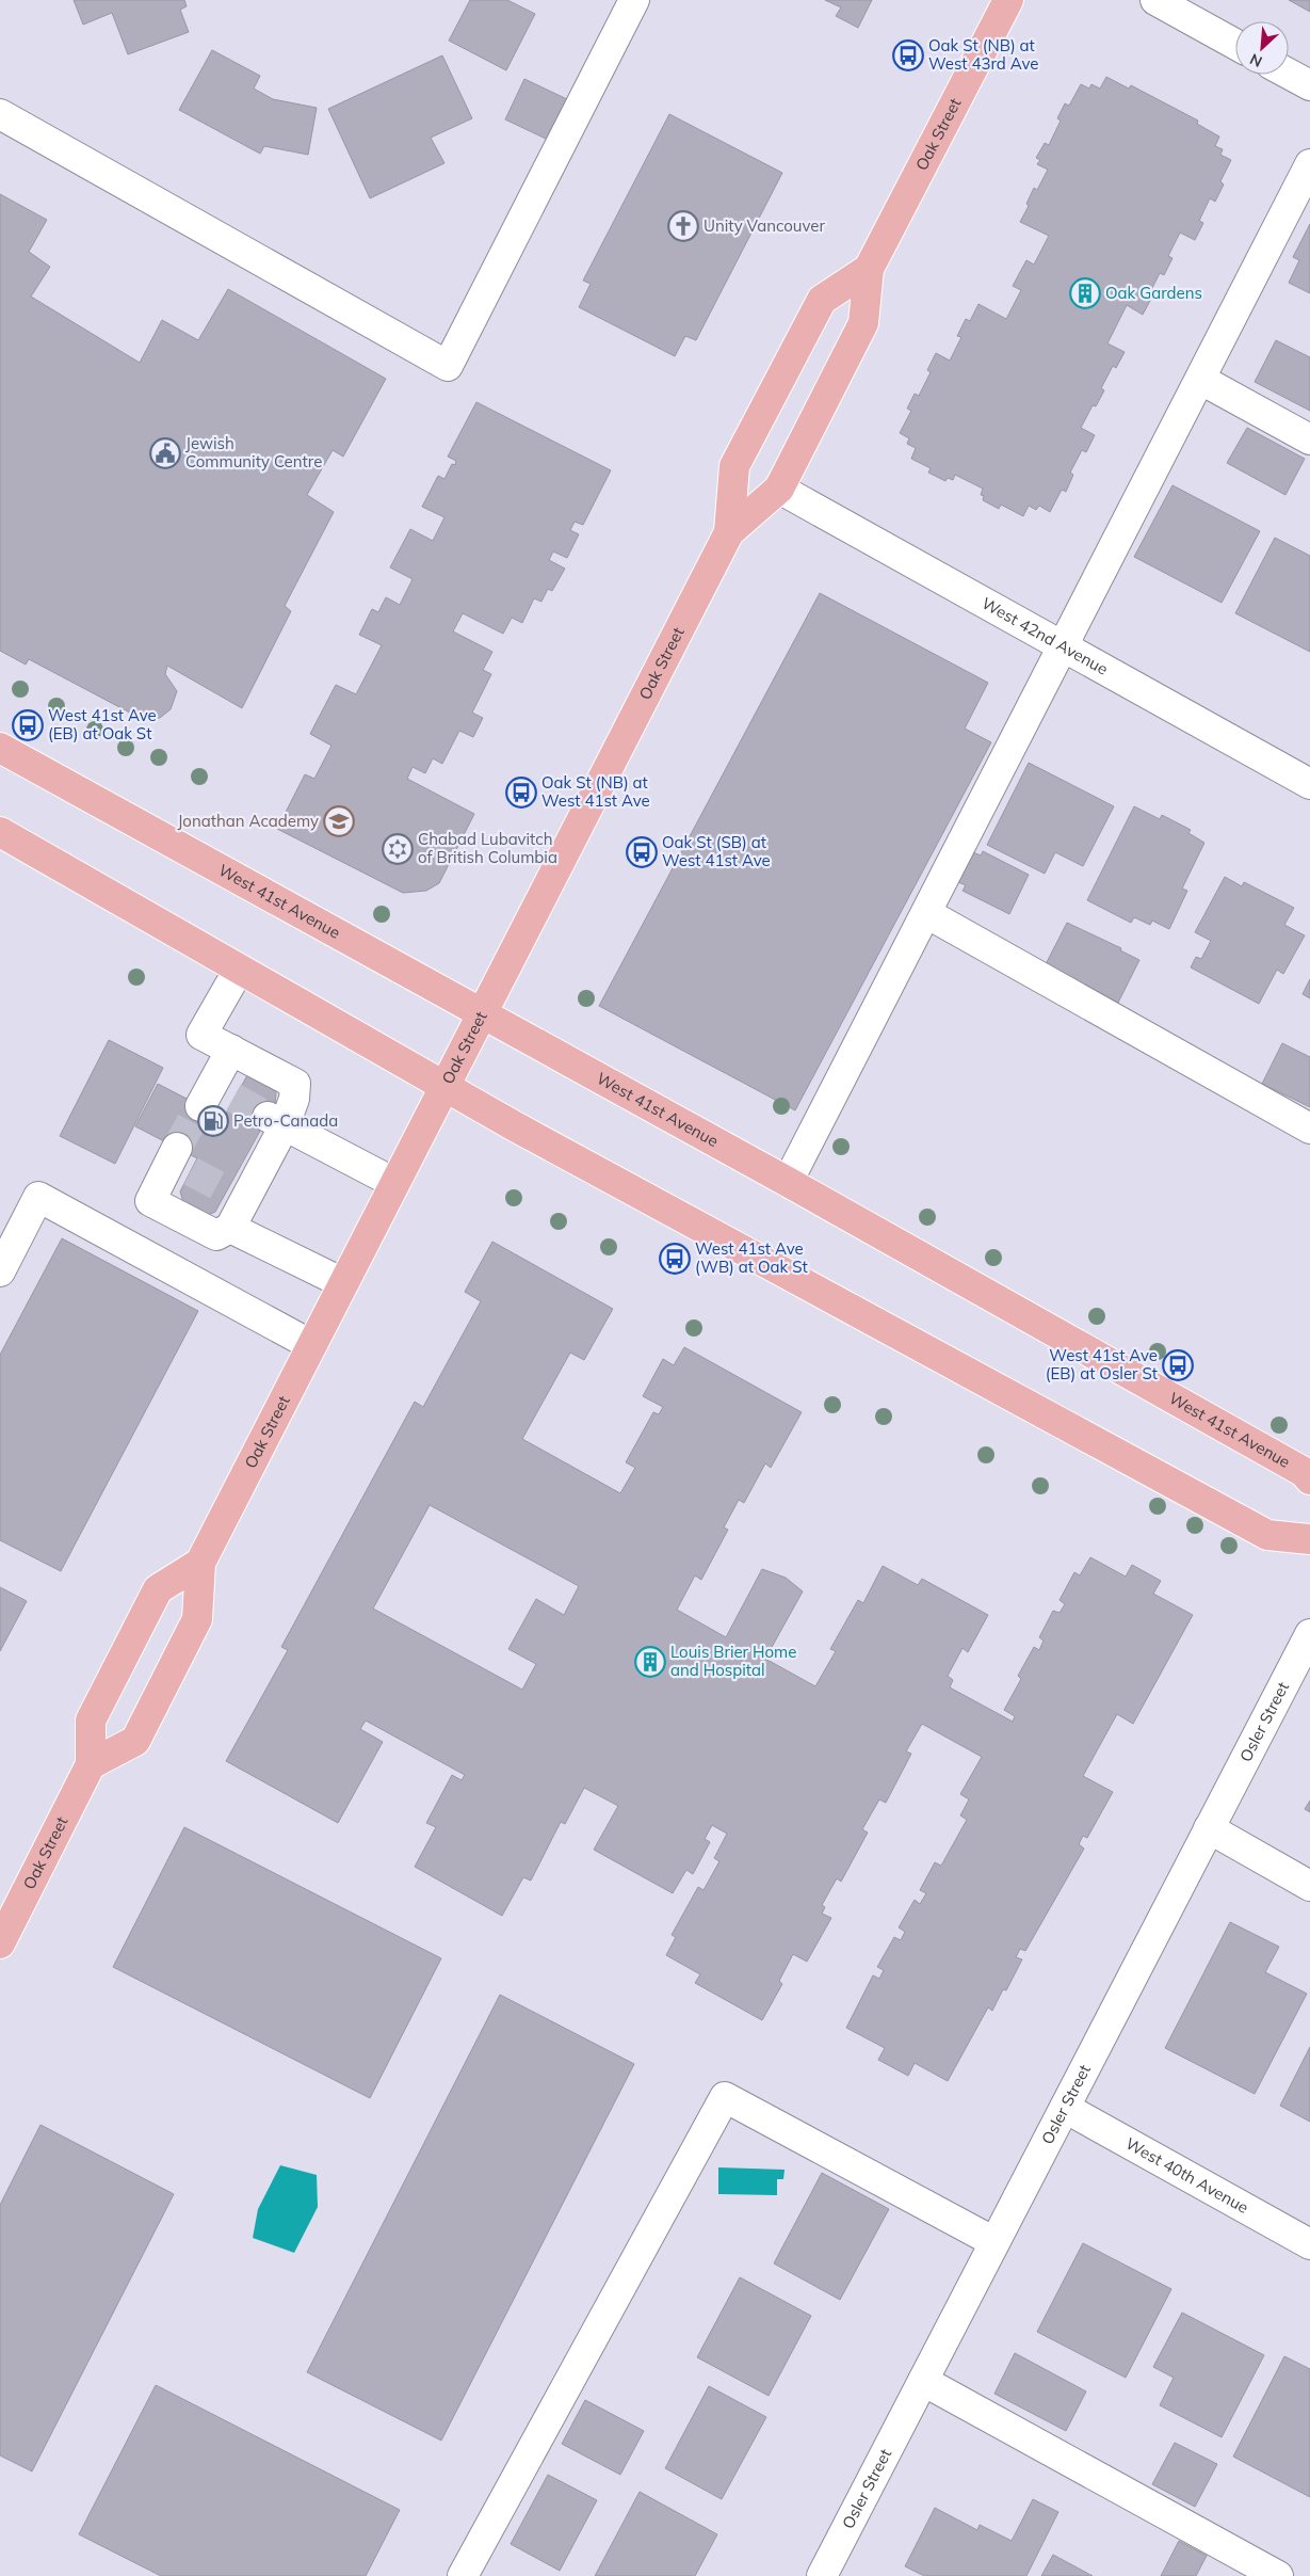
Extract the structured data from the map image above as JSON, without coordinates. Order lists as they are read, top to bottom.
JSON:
{
  "streets": {
    "main road": ["Oak Street", "West 41st Avenue"],
    "street": ["West 42nd Avenue", "Osler Street", "West 40th Avenue"]
  },
  "crossings": [
    ["Oak Street", "West 42nd Avenue"],
    ["Oak Street", "West 41st Avenue"],
    ["Osler Street", "West 40th Avenue"]
  ],
  "places": {
    "bus stop": [
      "Oak St (NB) at West 43rd Ave",
      "West 41st Ave (EB) at Oak St",
      "Oak St (NB) at West 41st Ave",
      "Oak St (SB) at West 41st Ave",
      "West 41st Ave (WB) at Oak St",
      "West 41st Ave (EB) at Osler St"
    ],
    "church": ["Unity Vancouver"],
    "building": ["Oak Gardens", "Louis Brier Home and Hospital"],
    "public building": ["Jewish Community Centre"],
    "school or university": ["Jonathan Academy"],
    "synagogue": ["Chabad Lubavitch of British Columbia"],
    "fuel station": ["Petro-Canada"]
  },
  "north": "bottom left"
}
